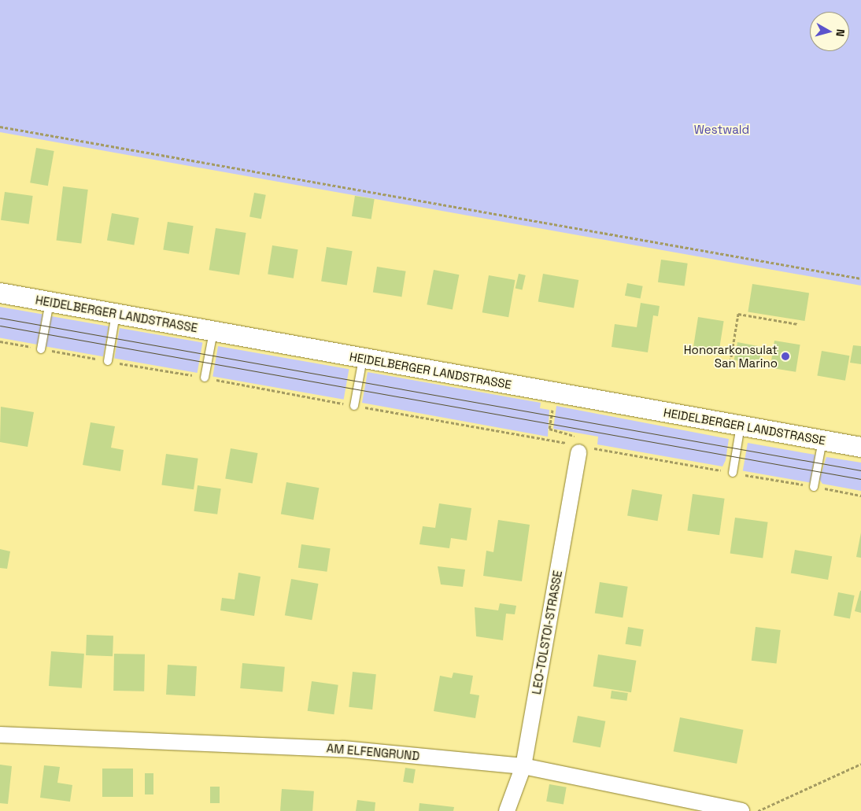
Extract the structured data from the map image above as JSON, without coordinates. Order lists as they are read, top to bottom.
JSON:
{
  "streets": {
    "street": ["HEIDELBERGER LANDSTRASSE", "LEO-TOLSTOI-STRASSE", "AM ELFENGRUND"]
  },
  "crossings": [
    ["LEO-TOLSTOI-STRASSE", "AM ELFENGRUND"]
  ],
  "parks": ["Westwald"],
  "places": ["Honorarkonsulat San Marino"],
  "north": "right"
}
